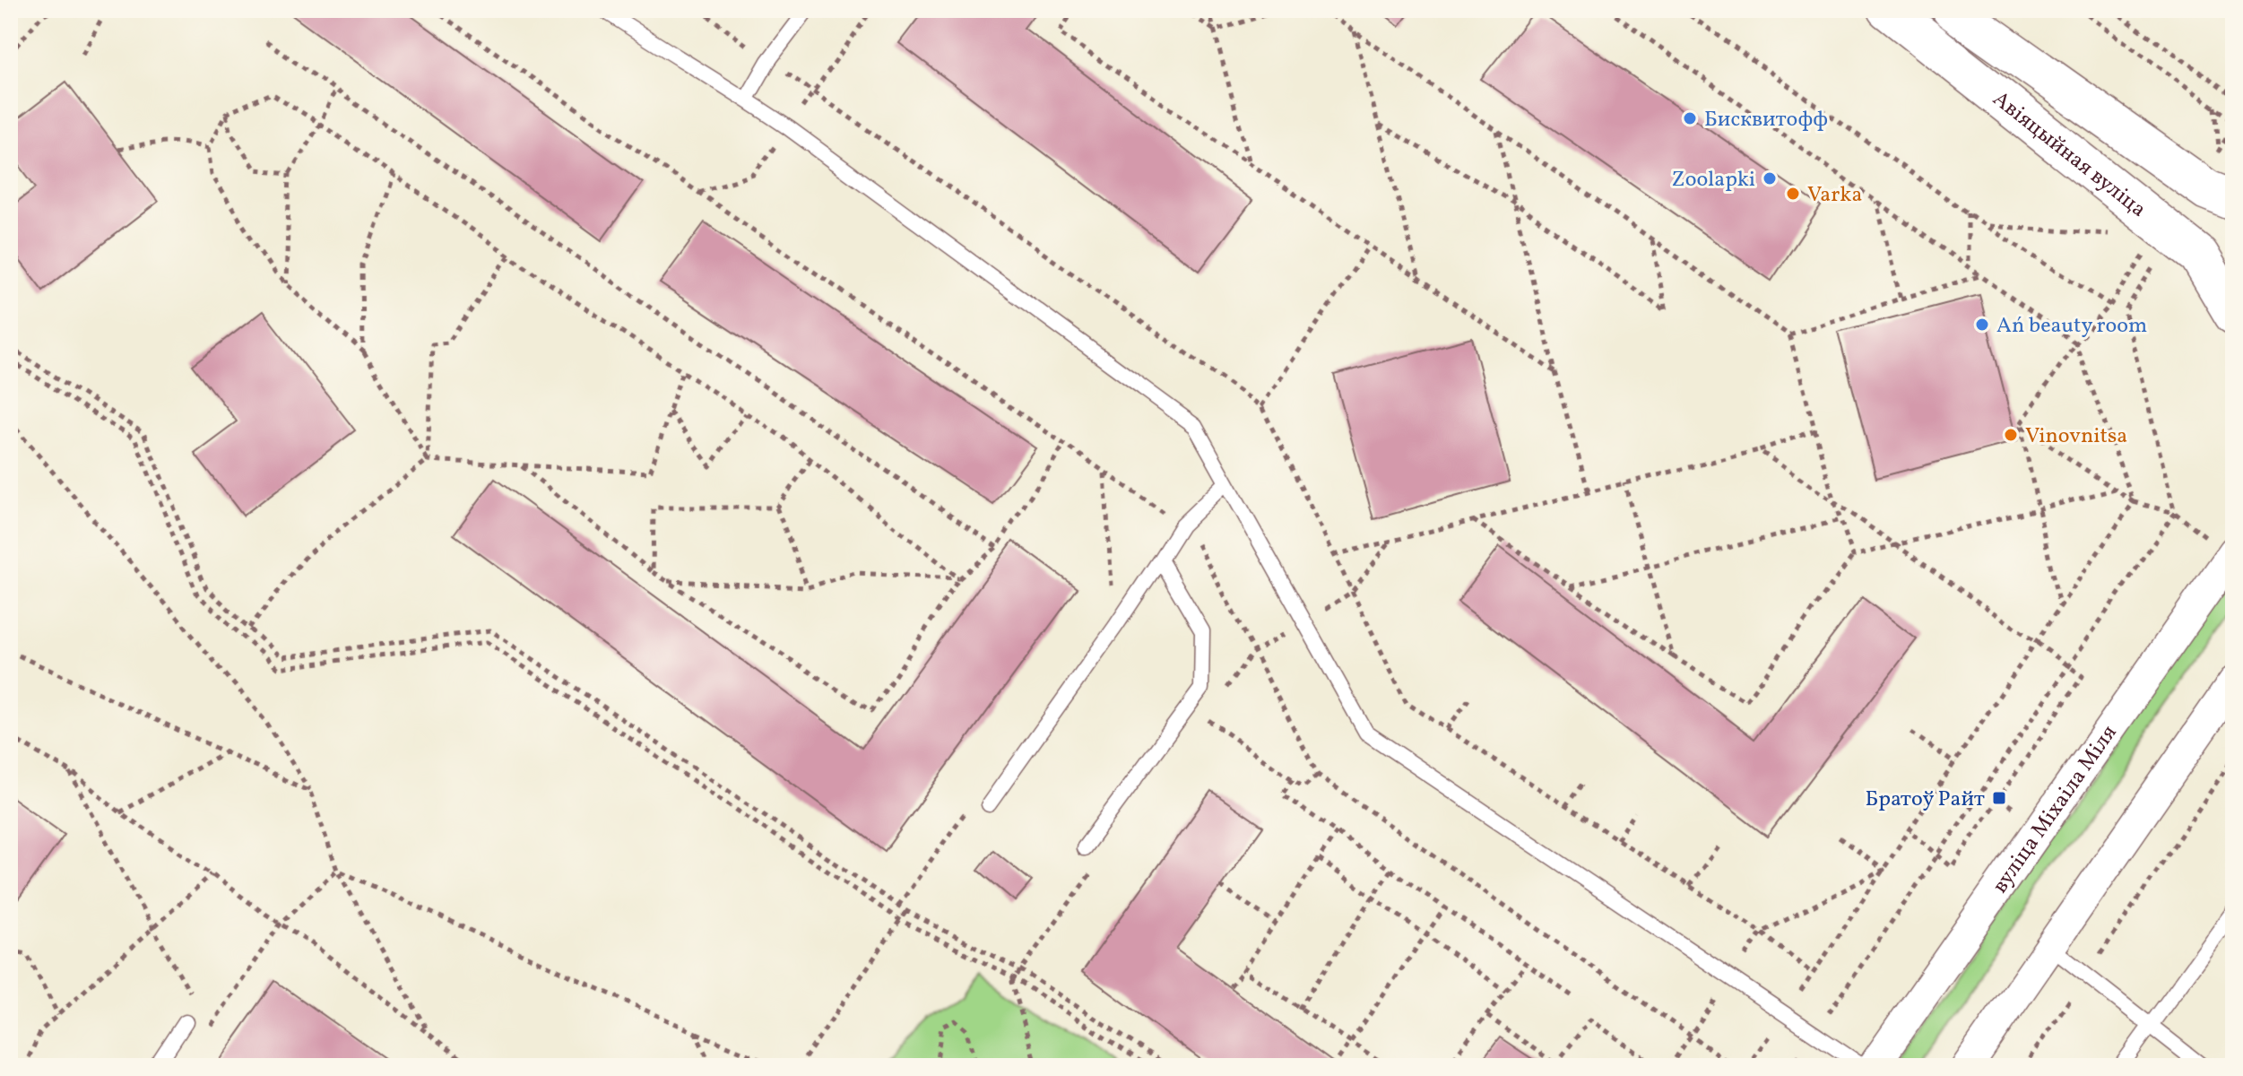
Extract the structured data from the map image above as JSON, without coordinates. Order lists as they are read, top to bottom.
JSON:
{
  "streets": {
    "main road": ["Авіяцыйная вуліца"],
    "street": ["вуліца Міхаіла Міля"]
  },
  "places": {
    "other": [
      "Бисквитофф",
      "Zoolapki",
      "Varka",
      "Ań beauty room",
      "Vinovnitsa"
    ],
    "transit": ["Братоў Райт"]
  }
}
